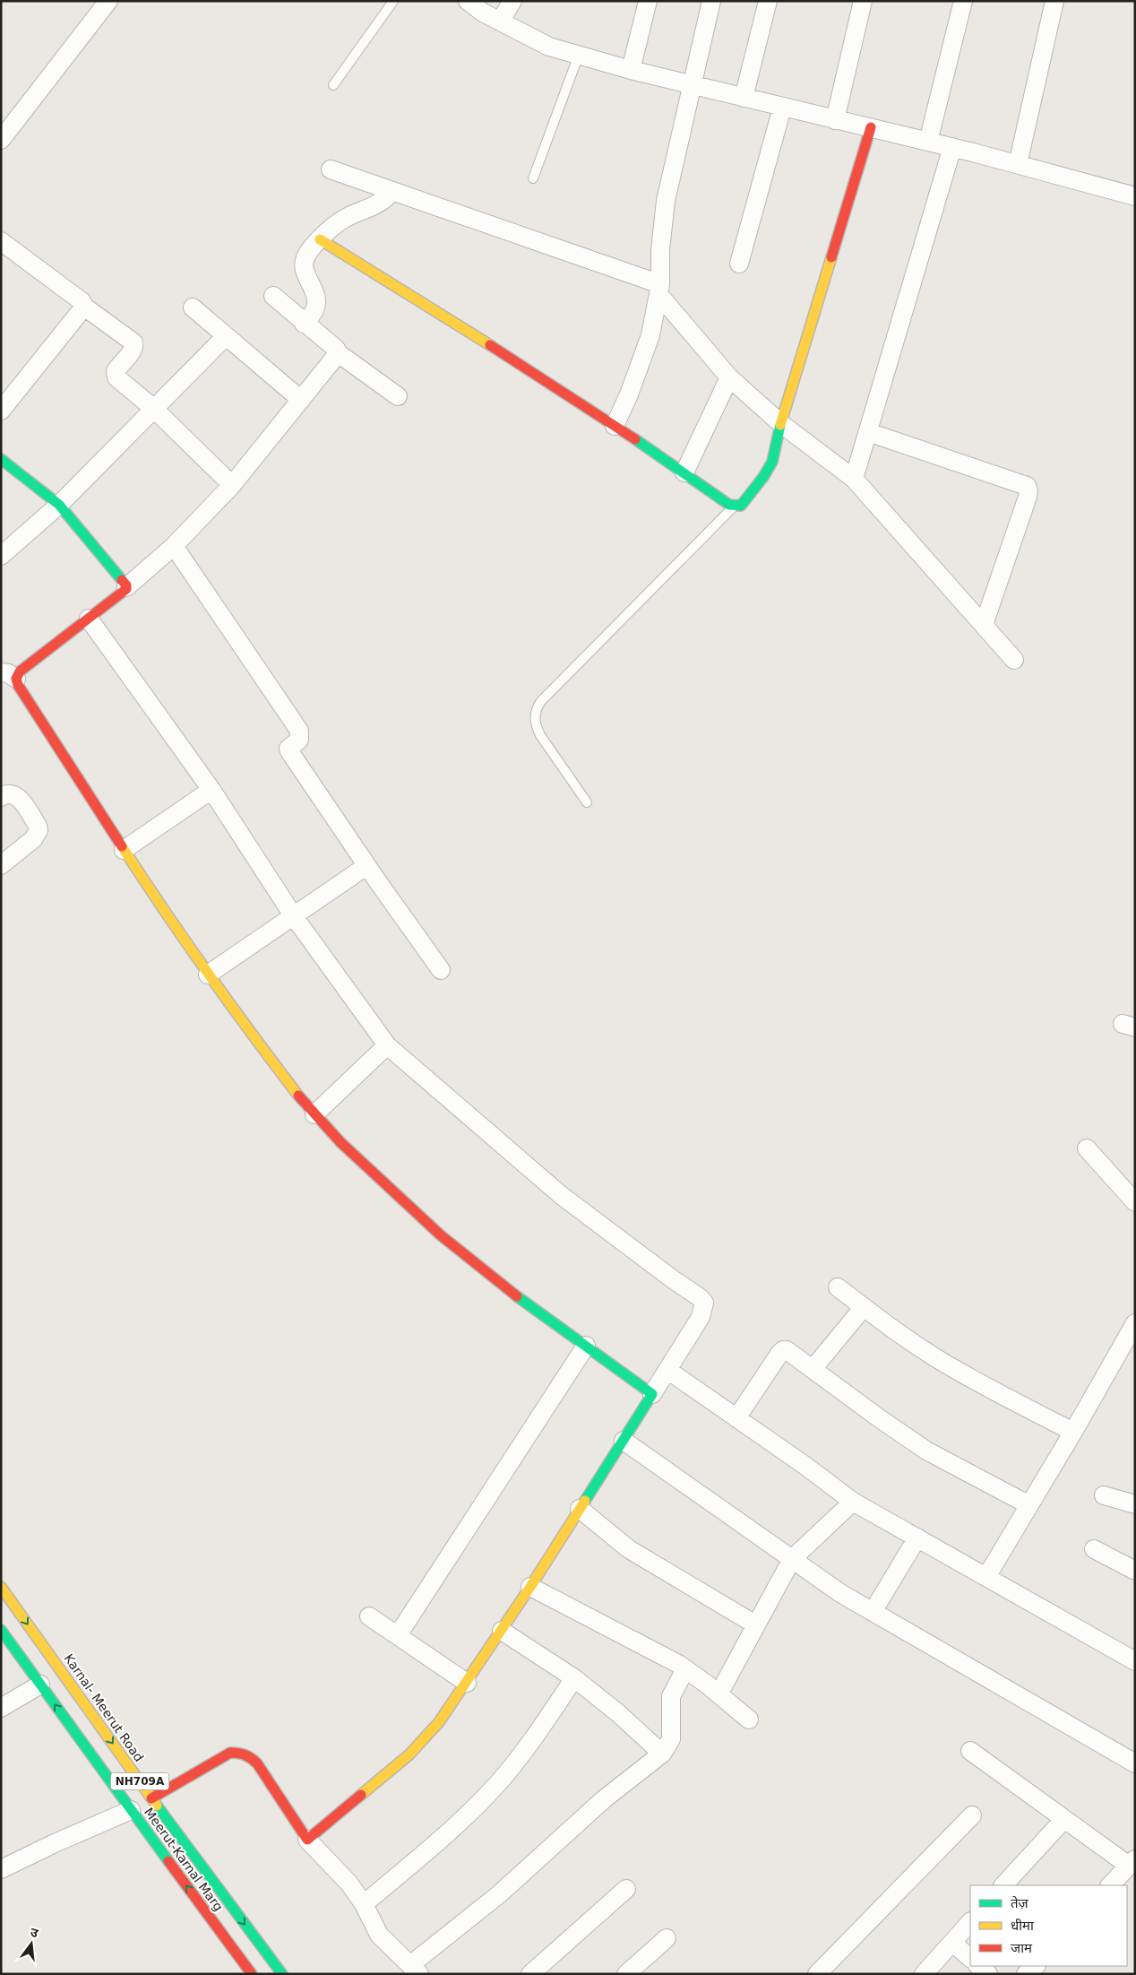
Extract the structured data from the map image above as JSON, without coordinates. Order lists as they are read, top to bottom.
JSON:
{
  "streets": {
    "main road": ["Karnal- Meerut Road", "NH709A", "Meerut-Karnal Marg"]
  },
  "one_way": ["Karnal- Meerut Road", "Meerut-Karnal Marg"],
  "legend": ["तेज़", "धीमा", "जाम"],
  "north": "top"
}
